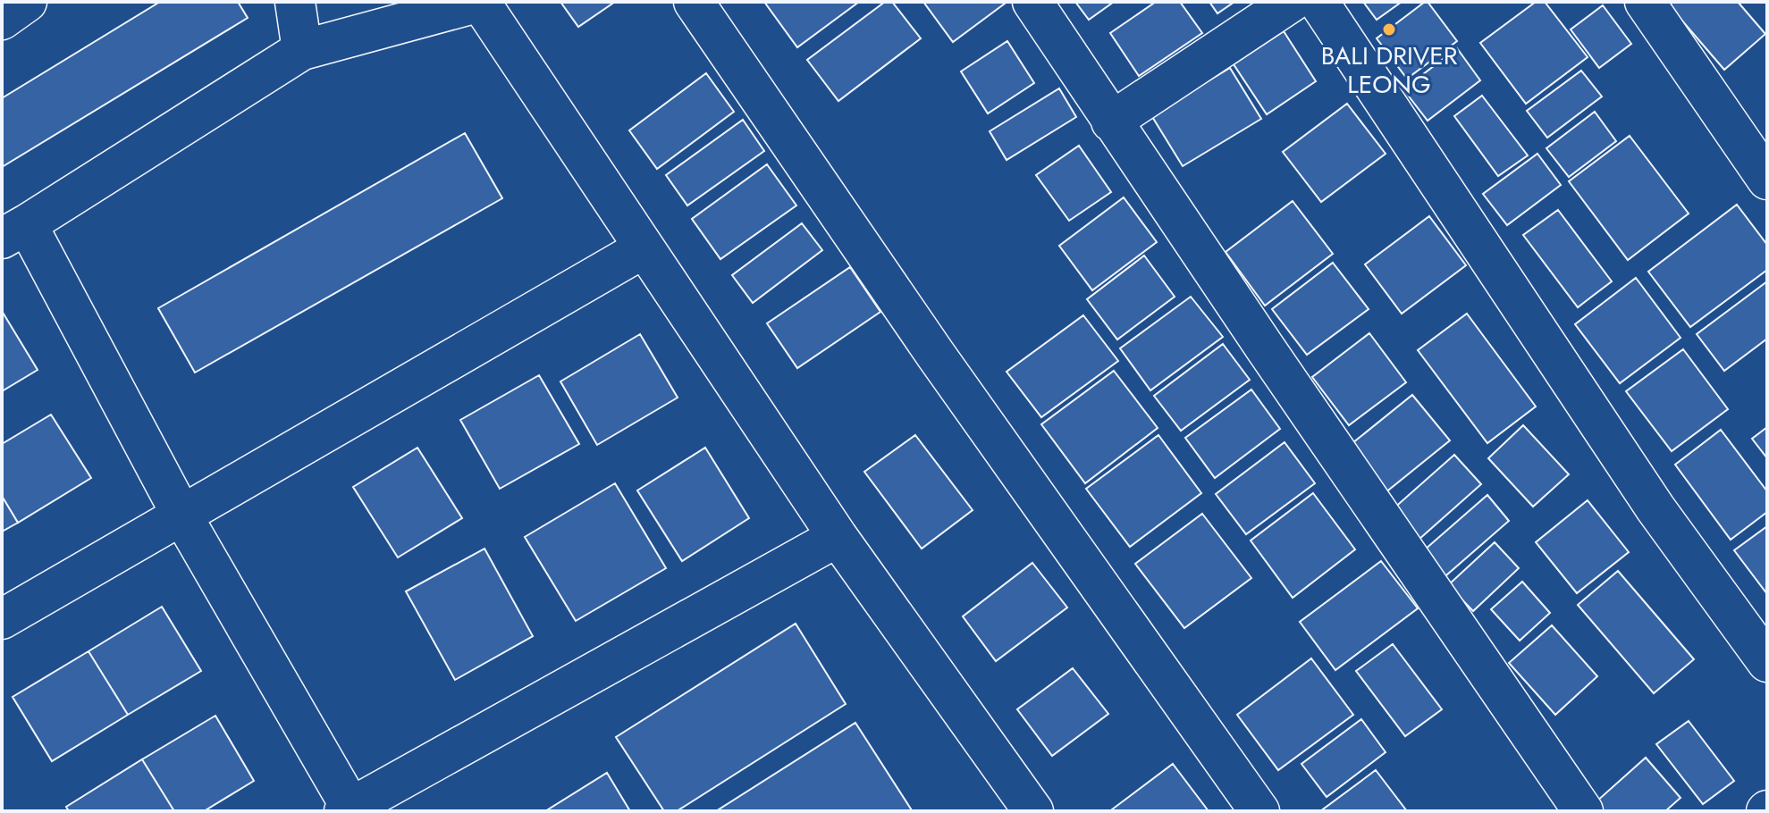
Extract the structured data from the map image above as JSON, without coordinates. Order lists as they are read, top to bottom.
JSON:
{
  "places": ["BALI DRIVER LEONG"]
}
